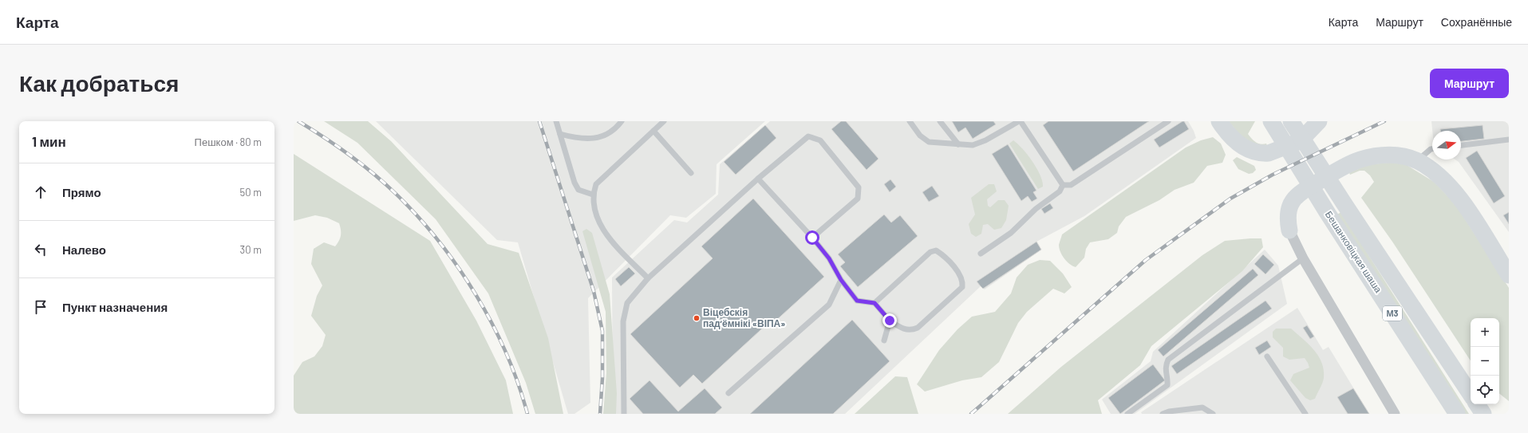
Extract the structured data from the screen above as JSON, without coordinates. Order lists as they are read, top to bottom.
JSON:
{
  "streets": {
    "main road": ["Бешанковіцкая шаша", "М3"]
  },
  "places": ["Віцебскія падʼёмнікі «ВІПА»"],
  "north": "right",
  "page": {
    "header": "Карта",
    "nav": ["Карта", "Маршрут", "Сохранённые"],
    "buttons": "Маршрут",
    "title": "Как добраться",
    "heading": ["1 мин", "Пешком · 80 m"],
    "list": [
      ["Прямо", "50 m"],
      ["Налево", "30 m"],
      "Пункт назначения"
    ],
    "map_buttons": ["+", "−"]
  }
}
